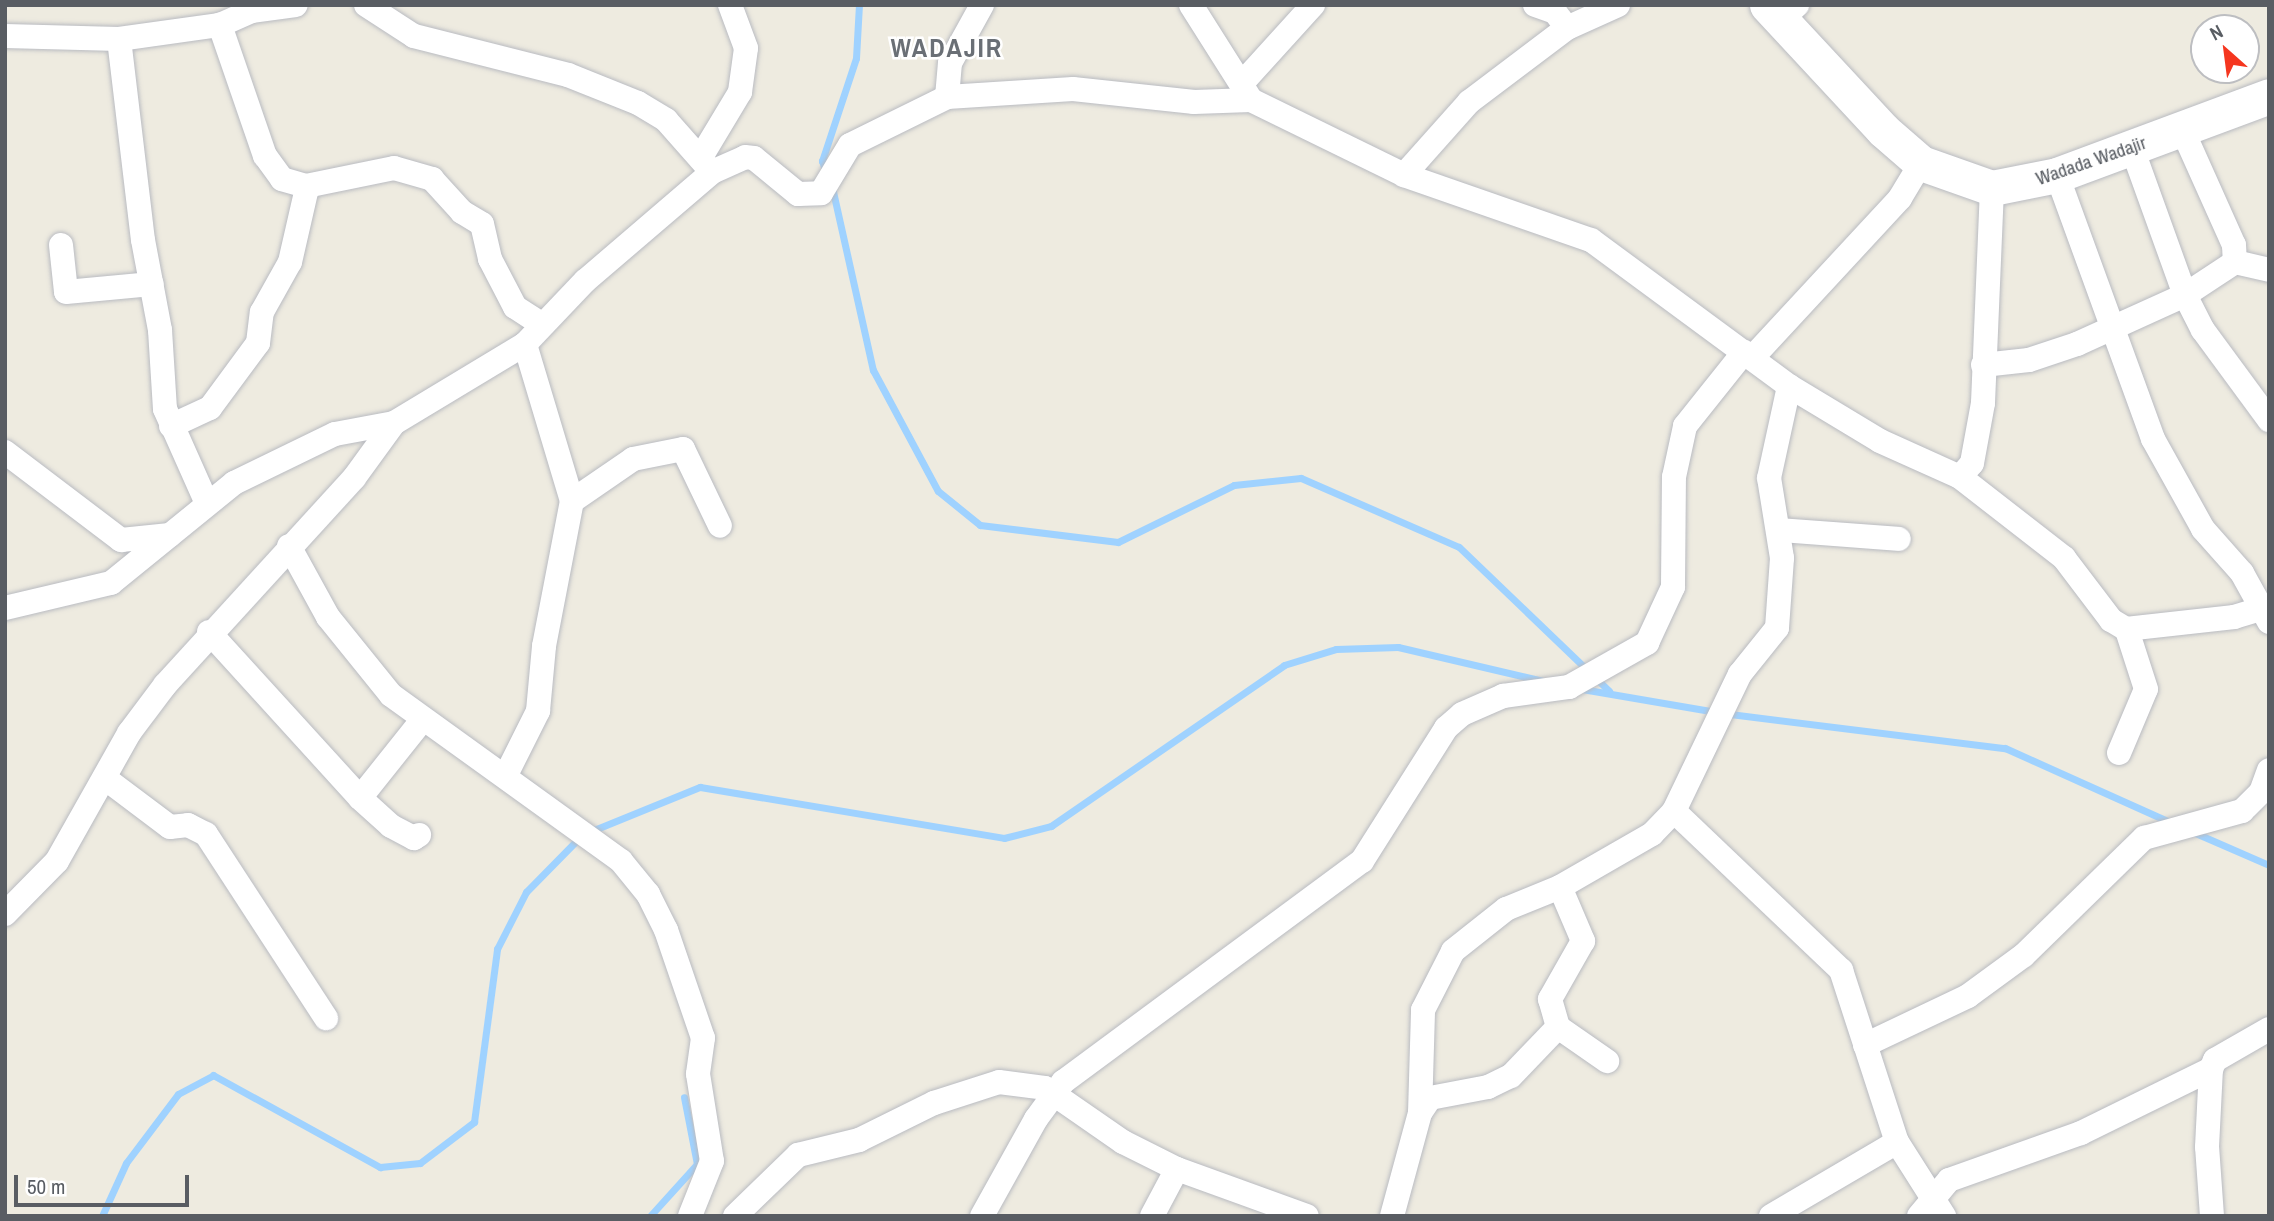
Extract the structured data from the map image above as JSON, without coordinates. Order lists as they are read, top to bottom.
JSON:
{
  "streets": {
    "street": ["Wadada Wadajir"]
  },
  "districts": ["WADAJIR"],
  "scale_bar": "50 m",
  "north": "top left"
}
